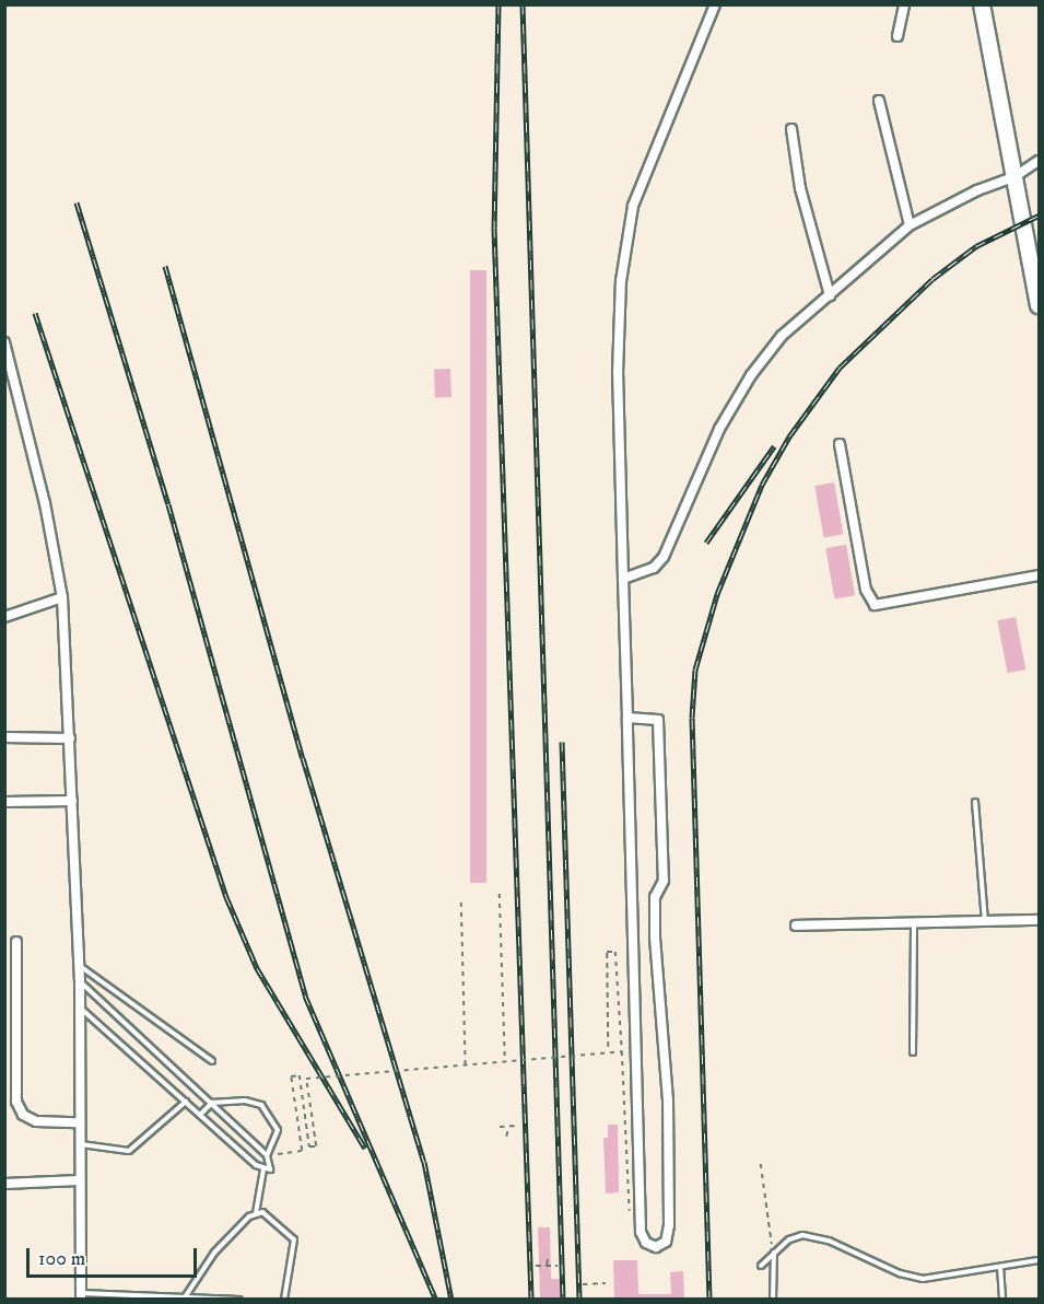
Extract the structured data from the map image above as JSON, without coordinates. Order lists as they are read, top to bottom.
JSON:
{
  "scale_bar": "100 m"
}
